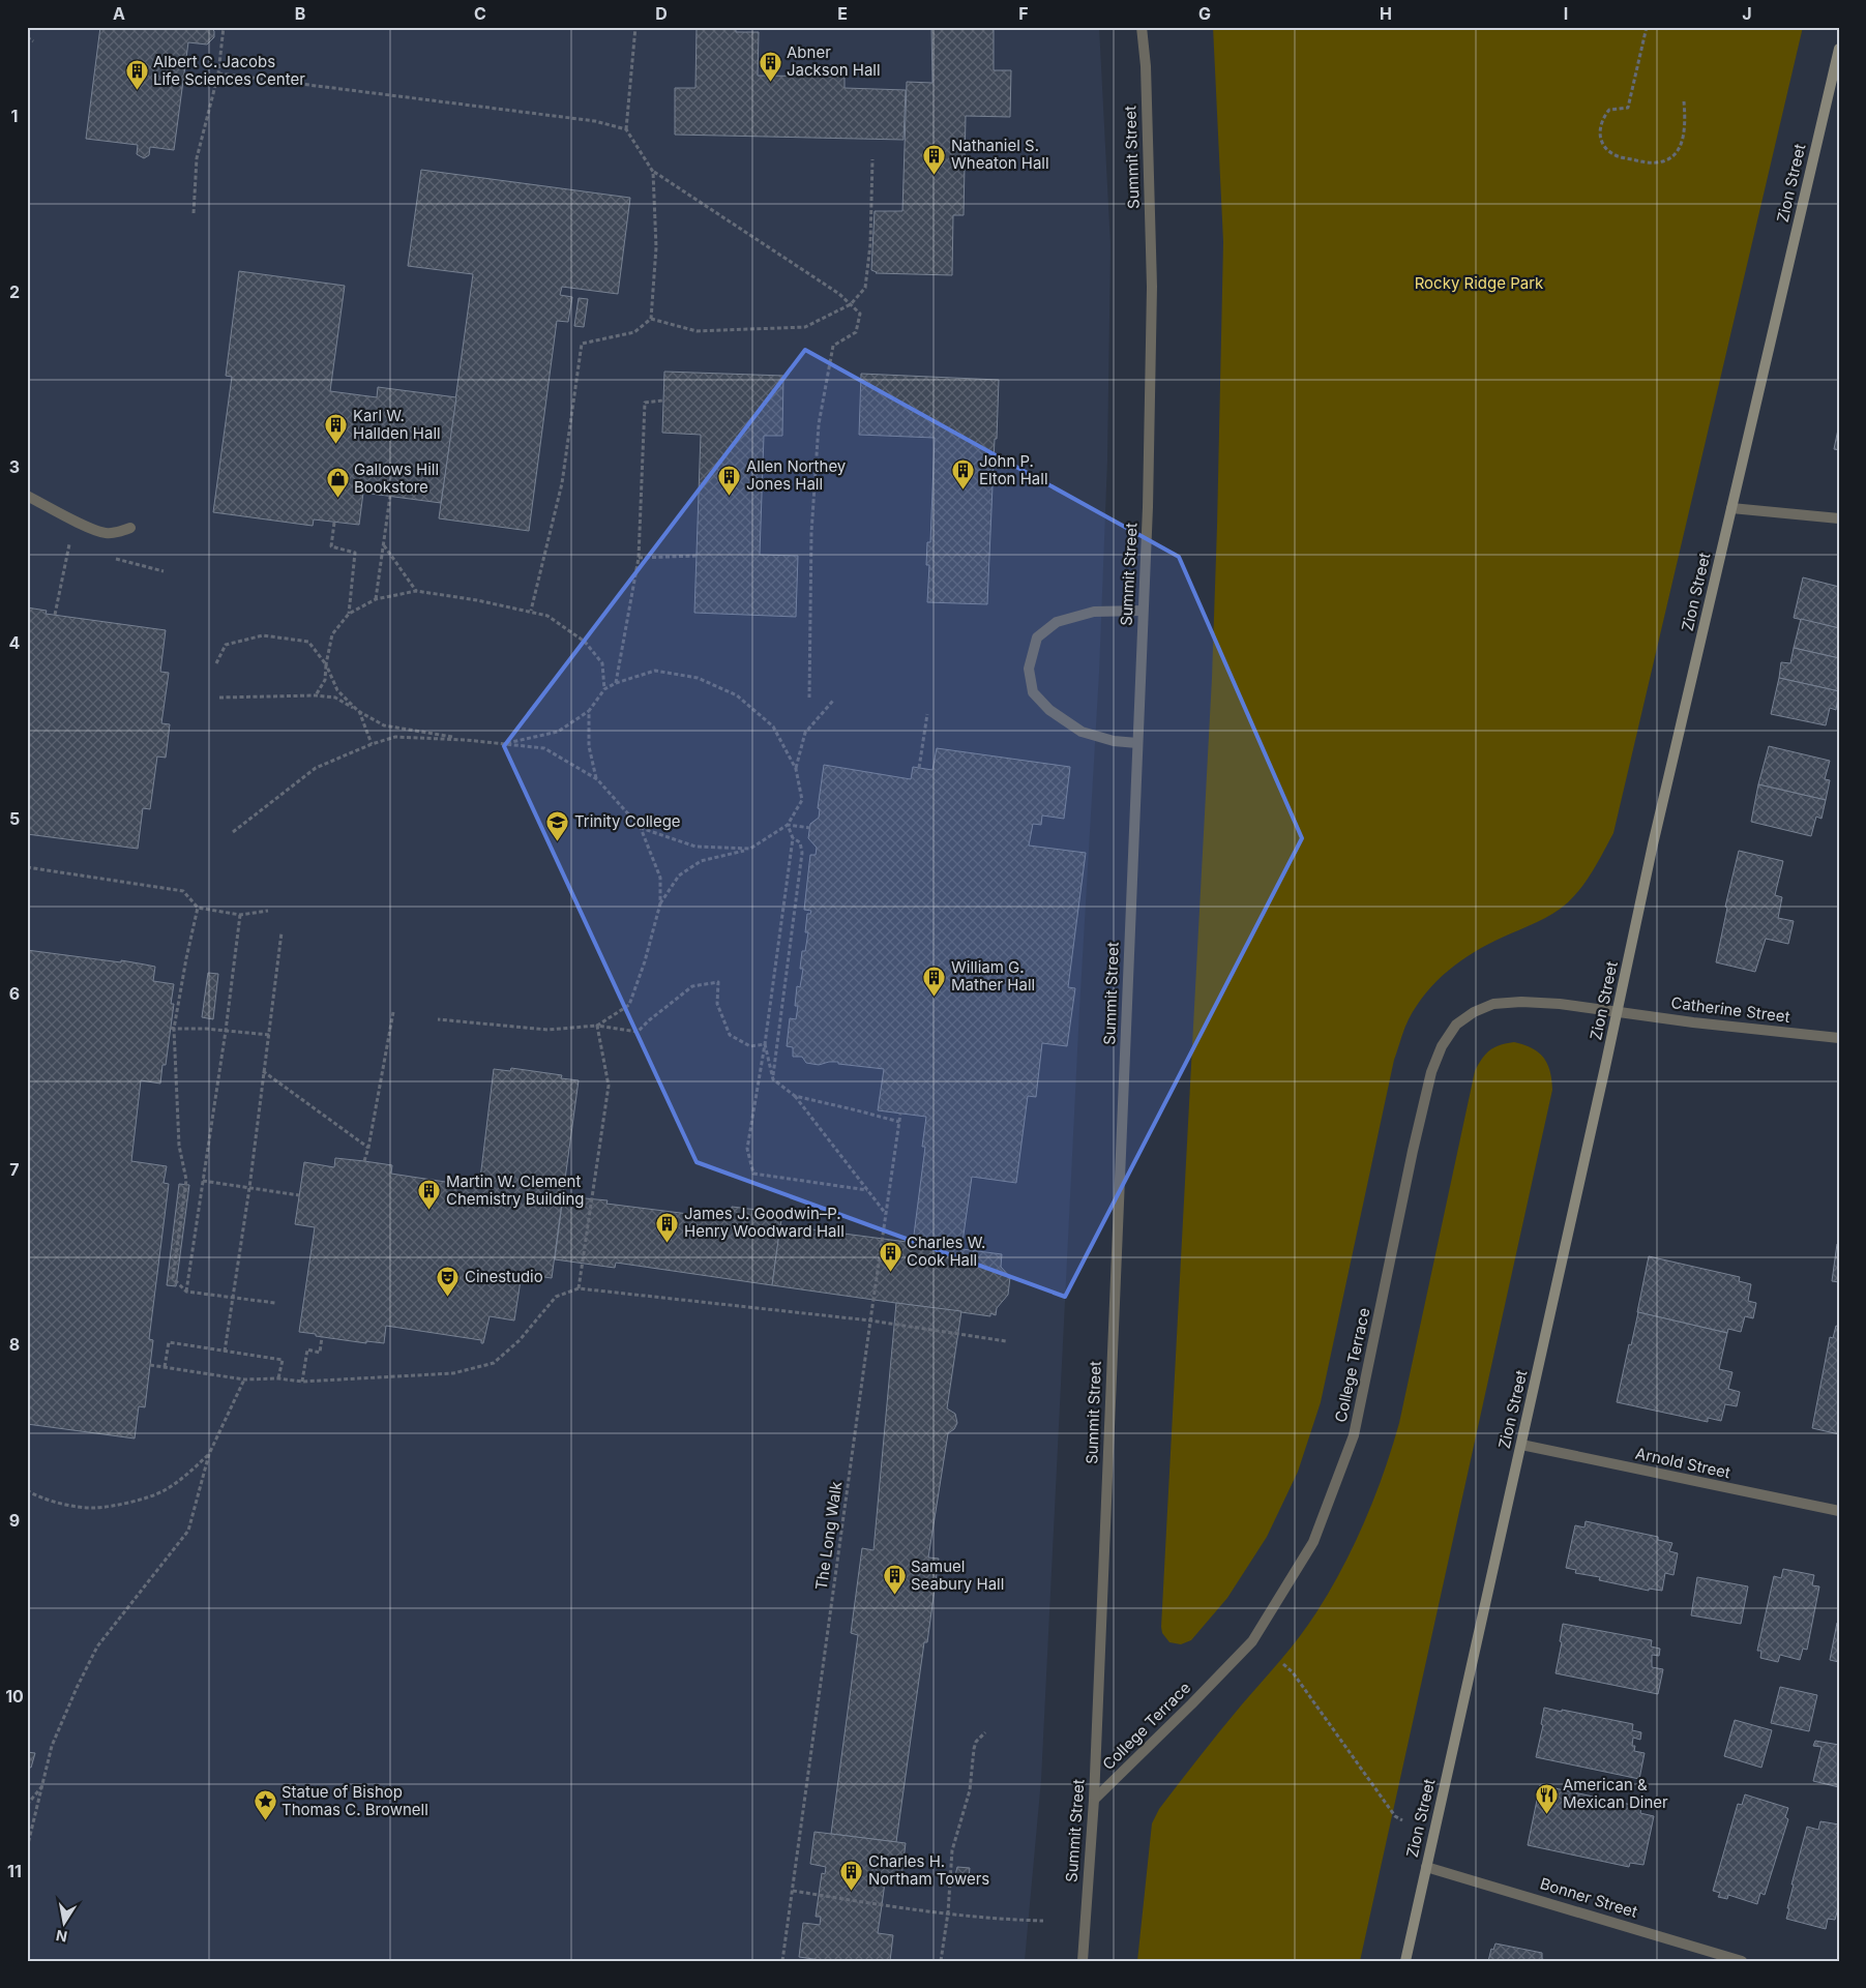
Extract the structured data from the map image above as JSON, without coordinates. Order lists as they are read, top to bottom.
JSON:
{
  "streets": {
    "main road": ["Zion Street"],
    "street": [
      "Summit Street",
      "Catherine Street",
      "College Terrace",
      "Arnold Street",
      "Bonner Street"
    ],
    "path": ["The Long Walk"]
  },
  "crossings": [
    ["Summit Street", "College Terrace"],
    ["Zion Street", "Catherine Street"],
    ["Zion Street", "College Terrace"],
    ["Zion Street", "Arnold Street"],
    ["Zion Street", "Bonner Street"],
    ["Catherine Street", "College Terrace"]
  ],
  "parks": ["Rocky Ridge Park"],
  "places": {
    "building": [
      "Abner Jackson Hall",
      "Albert C. Jacobs Life Sciences Center",
      "Nathaniel S. Wheaton Hall",
      "Karl W. Hallden Hall",
      "John P. Elton Hall",
      "Allen Northey Jones Hall",
      "William G. Mather Hall",
      "Martin W. Clement Chemistry Building",
      "James J. Goodwin–P. Henry Woodward Hall",
      "Charles W. Cook Hall",
      "Samuel Seabury Hall",
      "Charles H. Northam Towers"
    ],
    "shop": ["Gallows Hill Bookstore"],
    "school or university": ["Trinity College"],
    "theatre": ["Cinestudio"],
    "restaurant": ["American & Mexican Diner"],
    "place": ["Statue of Bishop Thomas C. Brownell"]
  },
  "north": "bottom",
  "grid": {
    "columns": [
      "A",
      "B",
      "C",
      "D",
      "E",
      "F",
      "G",
      "H",
      "I",
      "J"
    ],
    "rows": [
      "1",
      "2",
      "3",
      "4",
      "5",
      "6",
      "7",
      "8",
      "9",
      "10",
      "11"
    ]
  }
}
